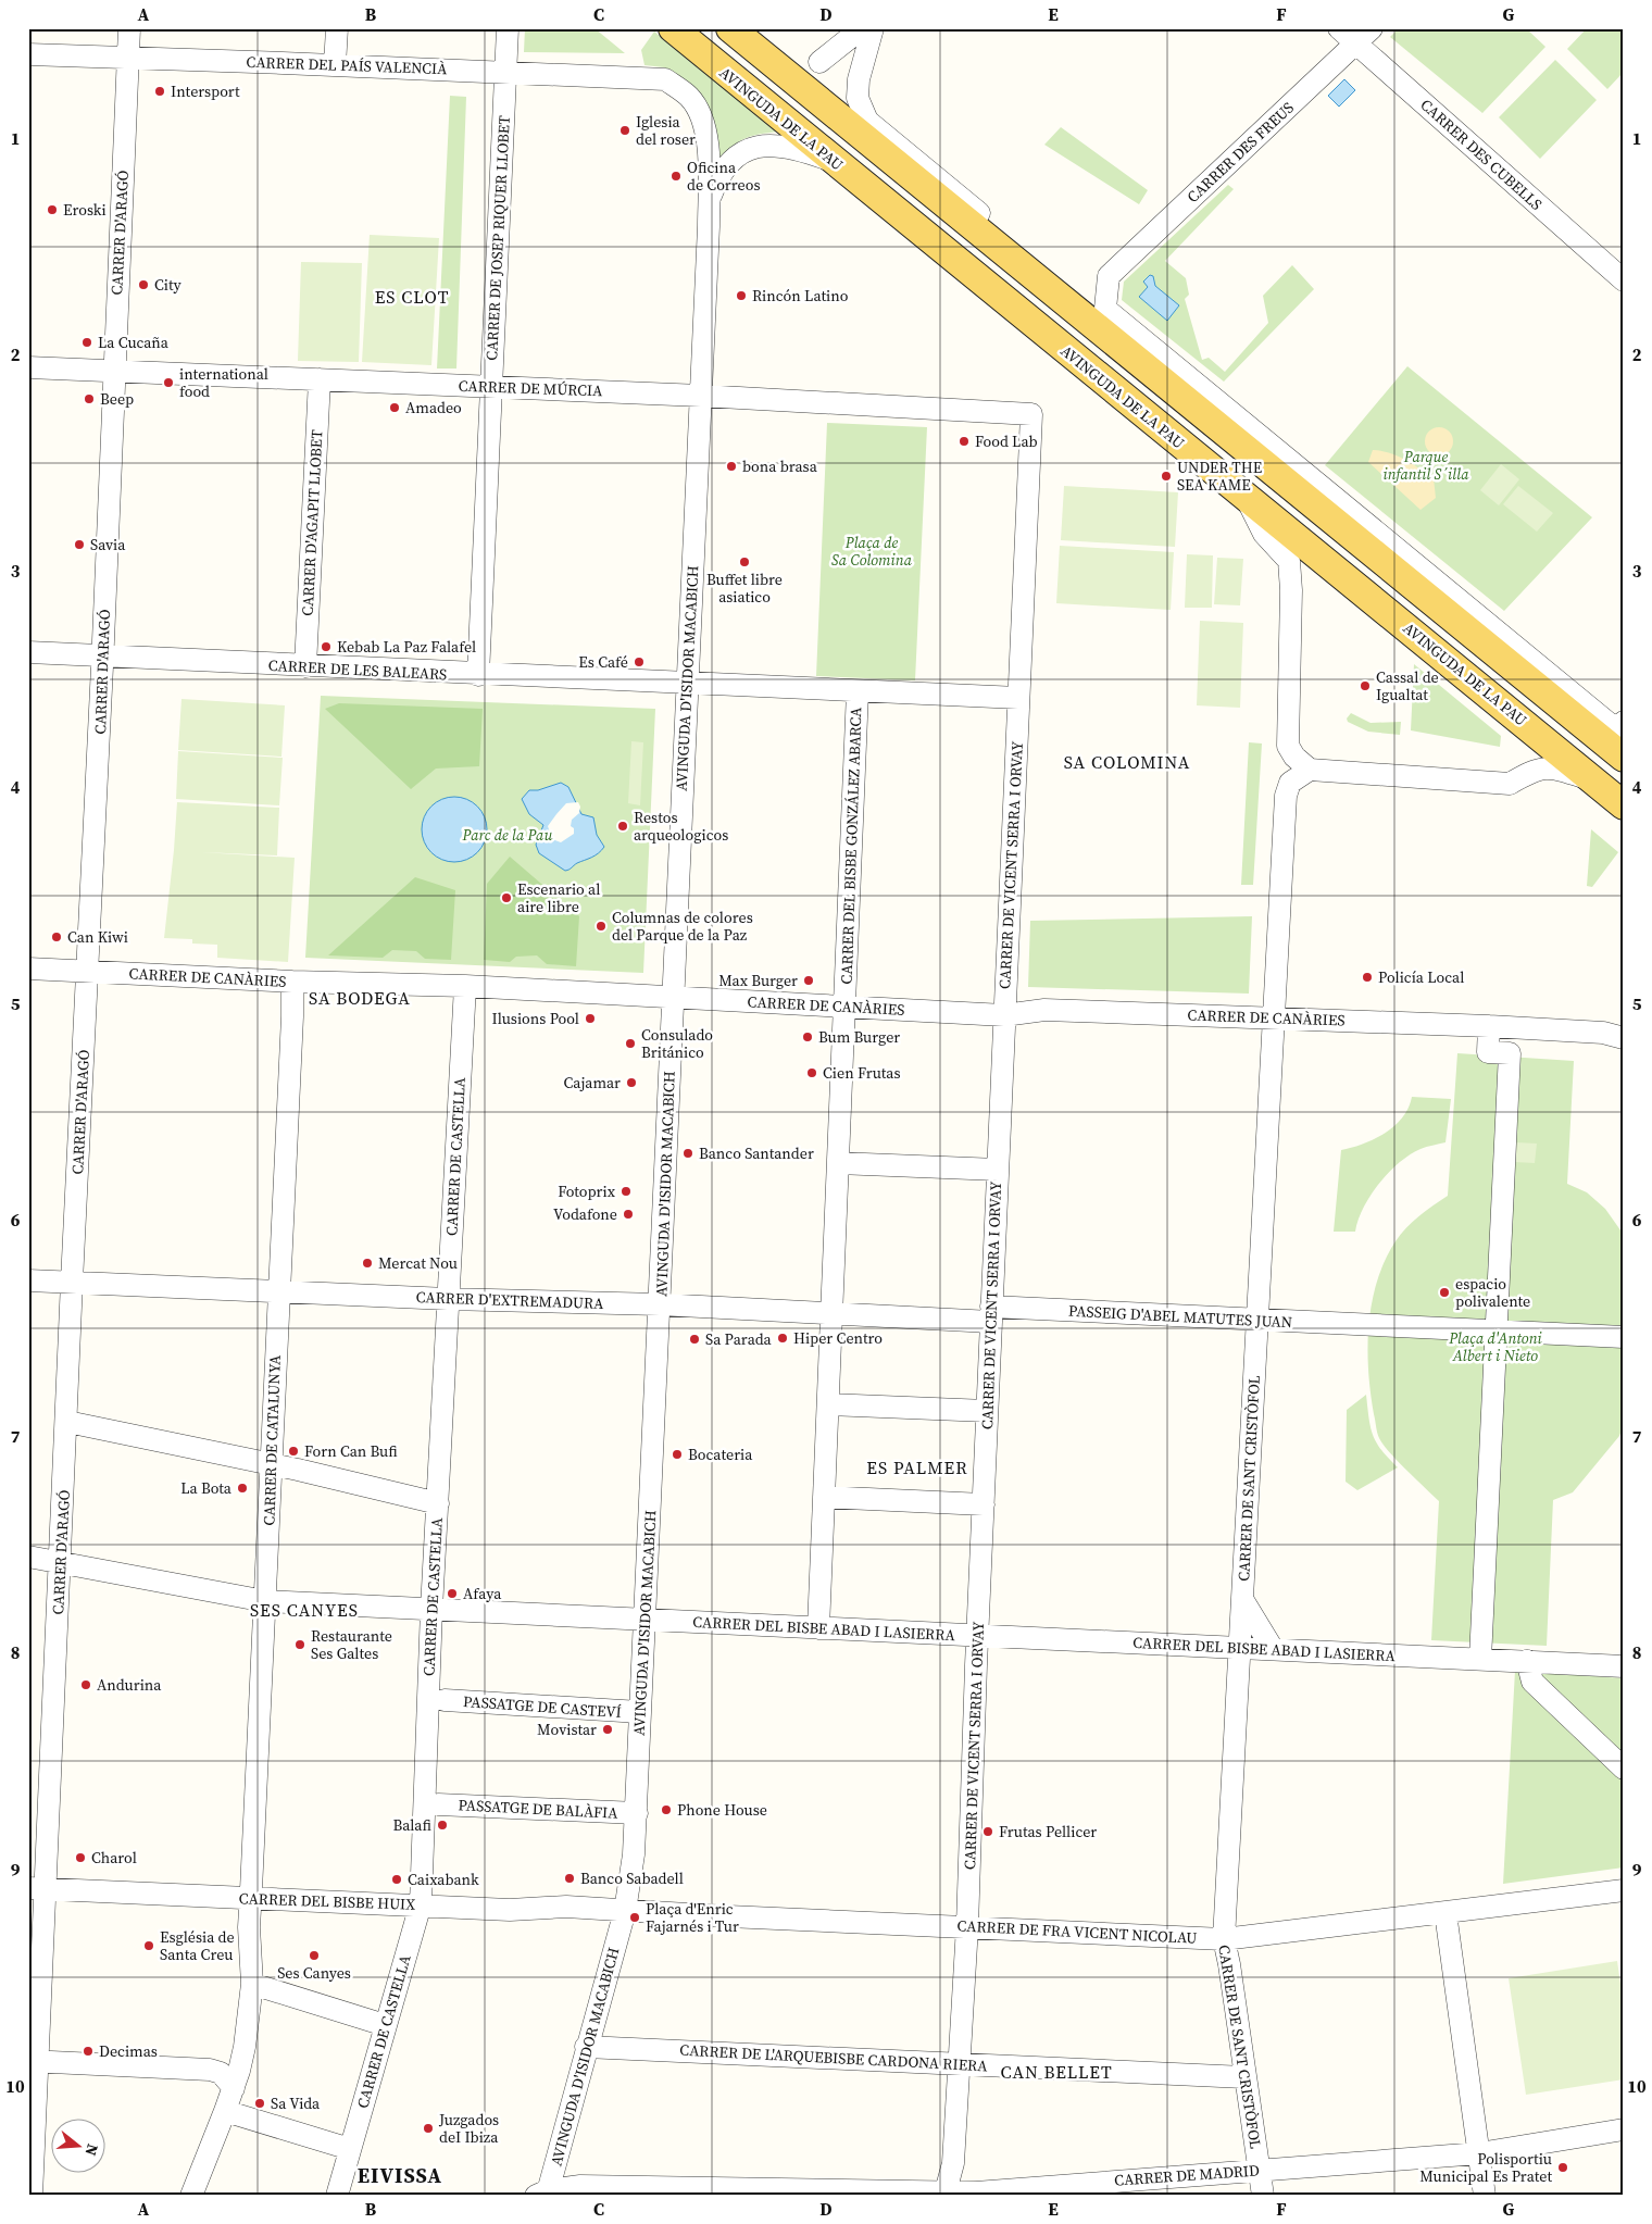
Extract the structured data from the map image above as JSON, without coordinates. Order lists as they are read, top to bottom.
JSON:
{
  "streets": {
    "main road": ["AVINGUDA DE LA PAU"],
    "street": [
      "CARRER DEL PAÍS VALENCIÀ",
      "CARRER DES FREUS",
      "CARRER DES CUBELLS",
      "CARRER D'ARAGÓ",
      "CARRER DE JOSEP RIQUER LLOBET",
      "CARRER DE MÚRCIA",
      "CARRER D'AGAPIT LLOBET",
      "CARRER DE LES BALEARS",
      "AVINGUDA D'ISIDOR MACABICH",
      "CARRER DEL BISBE GONZÁLEZ ABARCA",
      "CARRER DE VICENT SERRA I ORVAY",
      "CARRER DE CANÀRIES",
      "CARRER DE CASTELLA",
      "CARRER D'EXTREMADURA",
      "PASSEIG D'ABEL MATUTES JUAN",
      "CARRER DE CATALUNYA",
      "CARRER DE SANT CRISTÒFOL",
      "CARRER DEL BISBE ABAD I LASIERRA",
      "PASSATGE DE CASTEVÍ",
      "PASSATGE DE BALÀFIA",
      "CARRER DEL BISBE HUIX",
      "CARRER DE FRA VICENT NICOLAU",
      "CARRER DE L'ARQUEBISBE CARDONA RIERA",
      "CARRER DE MADRID"
    ]
  },
  "crossings": [
    ["CARRER DEL PAÍS VALENCIÀ", "CARRER D'ARAGÓ"],
    ["CARRER DEL PAÍS VALENCIÀ", "CARRER DE JOSEP RIQUER LLOBET"],
    ["CARRER DEL PAÍS VALENCIÀ", "AVINGUDA D'ISIDOR MACABICH"],
    ["CARRER DES FREUS", "CARRER DES CUBELLS"],
    ["CARRER D'ARAGÓ", "CARRER DE MÚRCIA"],
    ["CARRER D'ARAGÓ", "CARRER DE LES BALEARS"],
    ["CARRER D'ARAGÓ", "CARRER DE CANÀRIES"],
    ["CARRER D'ARAGÓ", "CARRER D'EXTREMADURA"],
    ["CARRER D'ARAGÓ", "CARRER DEL BISBE ABAD I LASIERRA"],
    ["CARRER D'ARAGÓ", "CARRER DEL BISBE HUIX"],
    ["CARRER DE JOSEP RIQUER LLOBET", "CARRER DE MÚRCIA"],
    ["CARRER DE JOSEP RIQUER LLOBET", "CARRER DE LES BALEARS"],
    ["CARRER DE MÚRCIA", "CARRER D'AGAPIT LLOBET"],
    ["CARRER DE MÚRCIA", "AVINGUDA D'ISIDOR MACABICH"],
    ["CARRER DE MÚRCIA", "CARRER DE VICENT SERRA I ORVAY"],
    ["CARRER D'AGAPIT LLOBET", "CARRER DE LES BALEARS"],
    ["CARRER DE LES BALEARS", "AVINGUDA D'ISIDOR MACABICH"],
    ["CARRER DE LES BALEARS", "CARRER DEL BISBE GONZÁLEZ ABARCA"],
    ["CARRER DE LES BALEARS", "CARRER DE VICENT SERRA I ORVAY"],
    ["AVINGUDA D'ISIDOR MACABICH", "CARRER DE CANÀRIES"],
    ["AVINGUDA D'ISIDOR MACABICH", "CARRER D'EXTREMADURA"],
    ["AVINGUDA D'ISIDOR MACABICH", "CARRER DEL BISBE ABAD I LASIERRA"],
    ["AVINGUDA D'ISIDOR MACABICH", "PASSATGE DE CASTEVÍ"],
    ["AVINGUDA D'ISIDOR MACABICH", "PASSATGE DE BALÀFIA"],
    ["AVINGUDA D'ISIDOR MACABICH", "CARRER DEL BISBE HUIX"],
    ["AVINGUDA D'ISIDOR MACABICH", "CARRER DE FRA VICENT NICOLAU"],
    ["AVINGUDA D'ISIDOR MACABICH", "CARRER DE L'ARQUEBISBE CARDONA RIERA"],
    ["AVINGUDA D'ISIDOR MACABICH", "CARRER DE MADRID"],
    ["CARRER DEL BISBE GONZÁLEZ ABARCA", "CARRER DE CANÀRIES"],
    ["CARRER DEL BISBE GONZÁLEZ ABARCA", "CARRER D'EXTREMADURA"],
    ["CARRER DEL BISBE GONZÁLEZ ABARCA", "CARRER DEL BISBE ABAD I LASIERRA"],
    ["CARRER DE VICENT SERRA I ORVAY", "CARRER DE CANÀRIES"],
    ["CARRER DE VICENT SERRA I ORVAY", "CARRER D'EXTREMADURA"],
    ["CARRER DE VICENT SERRA I ORVAY", "PASSEIG D'ABEL MATUTES JUAN"],
    ["CARRER DE VICENT SERRA I ORVAY", "CARRER DEL BISBE ABAD I LASIERRA"],
    ["CARRER DE VICENT SERRA I ORVAY", "CARRER DE FRA VICENT NICOLAU"],
    ["CARRER DE VICENT SERRA I ORVAY", "CARRER DE L'ARQUEBISBE CARDONA RIERA"],
    ["CARRER DE VICENT SERRA I ORVAY", "CARRER DE MADRID"],
    ["CARRER DE CANÀRIES", "CARRER DE CASTELLA"],
    ["CARRER DE CANÀRIES", "CARRER DE CATALUNYA"],
    ["CARRER DE CANÀRIES", "CARRER DE SANT CRISTÒFOL"],
    ["CARRER DE CASTELLA", "CARRER D'EXTREMADURA"],
    ["CARRER DE CASTELLA", "CARRER DEL BISBE ABAD I LASIERRA"],
    ["CARRER DE CASTELLA", "CARRER DEL BISBE HUIX"],
    ["CARRER D'EXTREMADURA", "PASSEIG D'ABEL MATUTES JUAN"],
    ["CARRER D'EXTREMADURA", "CARRER DE CATALUNYA"],
    ["PASSEIG D'ABEL MATUTES JUAN", "CARRER DE SANT CRISTÒFOL"],
    ["CARRER DE CATALUNYA", "CARRER DEL BISBE ABAD I LASIERRA"],
    ["CARRER DE CATALUNYA", "CARRER DEL BISBE HUIX"],
    ["CARRER DE SANT CRISTÒFOL", "CARRER DEL BISBE ABAD I LASIERRA"],
    ["CARRER DE SANT CRISTÒFOL", "CARRER DE FRA VICENT NICOLAU"],
    ["CARRER DE SANT CRISTÒFOL", "CARRER DE L'ARQUEBISBE CARDONA RIERA"],
    ["CARRER DE SANT CRISTÒFOL", "CARRER DE MADRID"],
    ["CARRER DEL BISBE HUIX", "CARRER DE FRA VICENT NICOLAU"]
  ],
  "districts": [
    "ES CLOT",
    "SA COLOMINA",
    "SA BODEGA",
    "ES PALMER",
    "SES CANYES",
    "CAN BELLET",
    "EIVISSA"
  ],
  "parks": [
    "Parque infantil S´illa",
    "Plaça de Sa Colomina",
    "Parc de la Pau",
    "Plaça d'Antoni Albert i Nieto"
  ],
  "places": [
    "Intersport",
    "Iglesia del roser",
    "Oficina de Correos",
    "Eroski",
    "City",
    "Rincón Latino",
    "La Cucaña",
    "international food",
    "Beep",
    "Amadeo",
    "Food Lab",
    "bona brasa",
    "UNDER THE SEA KAME",
    "Savia",
    "Buffet libre asiatico",
    "Kebab La Paz Falafel",
    "Es Café",
    "Cassal de Igualtat",
    "Restos arqueologicos",
    "Escenario al aire libre",
    "Columnas de colores del Parque de la Paz",
    "Can Kiwi",
    "Policía Local",
    "Max Burger",
    "Ilusions Pool",
    "Bum Burger",
    "Consulado Británico",
    "Cien Frutas",
    "Cajamar",
    "Banco Santander",
    "Fotoprix",
    "Vodafone",
    "Mercat Nou",
    "espacio polivalente",
    "Hiper Centro",
    "Sa Parada",
    "Forn Can Bufi",
    "Bocateria",
    "La Bota",
    "Afaya",
    "Restaurante Ses Galtes",
    "Andurina",
    "Movistar",
    "Phone House",
    "Balafi",
    "Frutas Pellicer",
    "Charol",
    "Banco Sabadell",
    "Caixabank",
    "Plaça d'Enric Fajarnés i Tur",
    "Església de Santa Creu",
    "Ses Canyes",
    "Decimas",
    "Sa Vida",
    "Juzgados deI Ibiza",
    "Polisportiu Municipal Es Pratet"
  ],
  "north": "right",
  "grid": {
    "columns": [
      "A",
      "B",
      "C",
      "D",
      "E",
      "F",
      "G"
    ],
    "rows": [
      "1",
      "2",
      "3",
      "4",
      "5",
      "6",
      "7",
      "8",
      "9",
      "10"
    ]
  }
}
